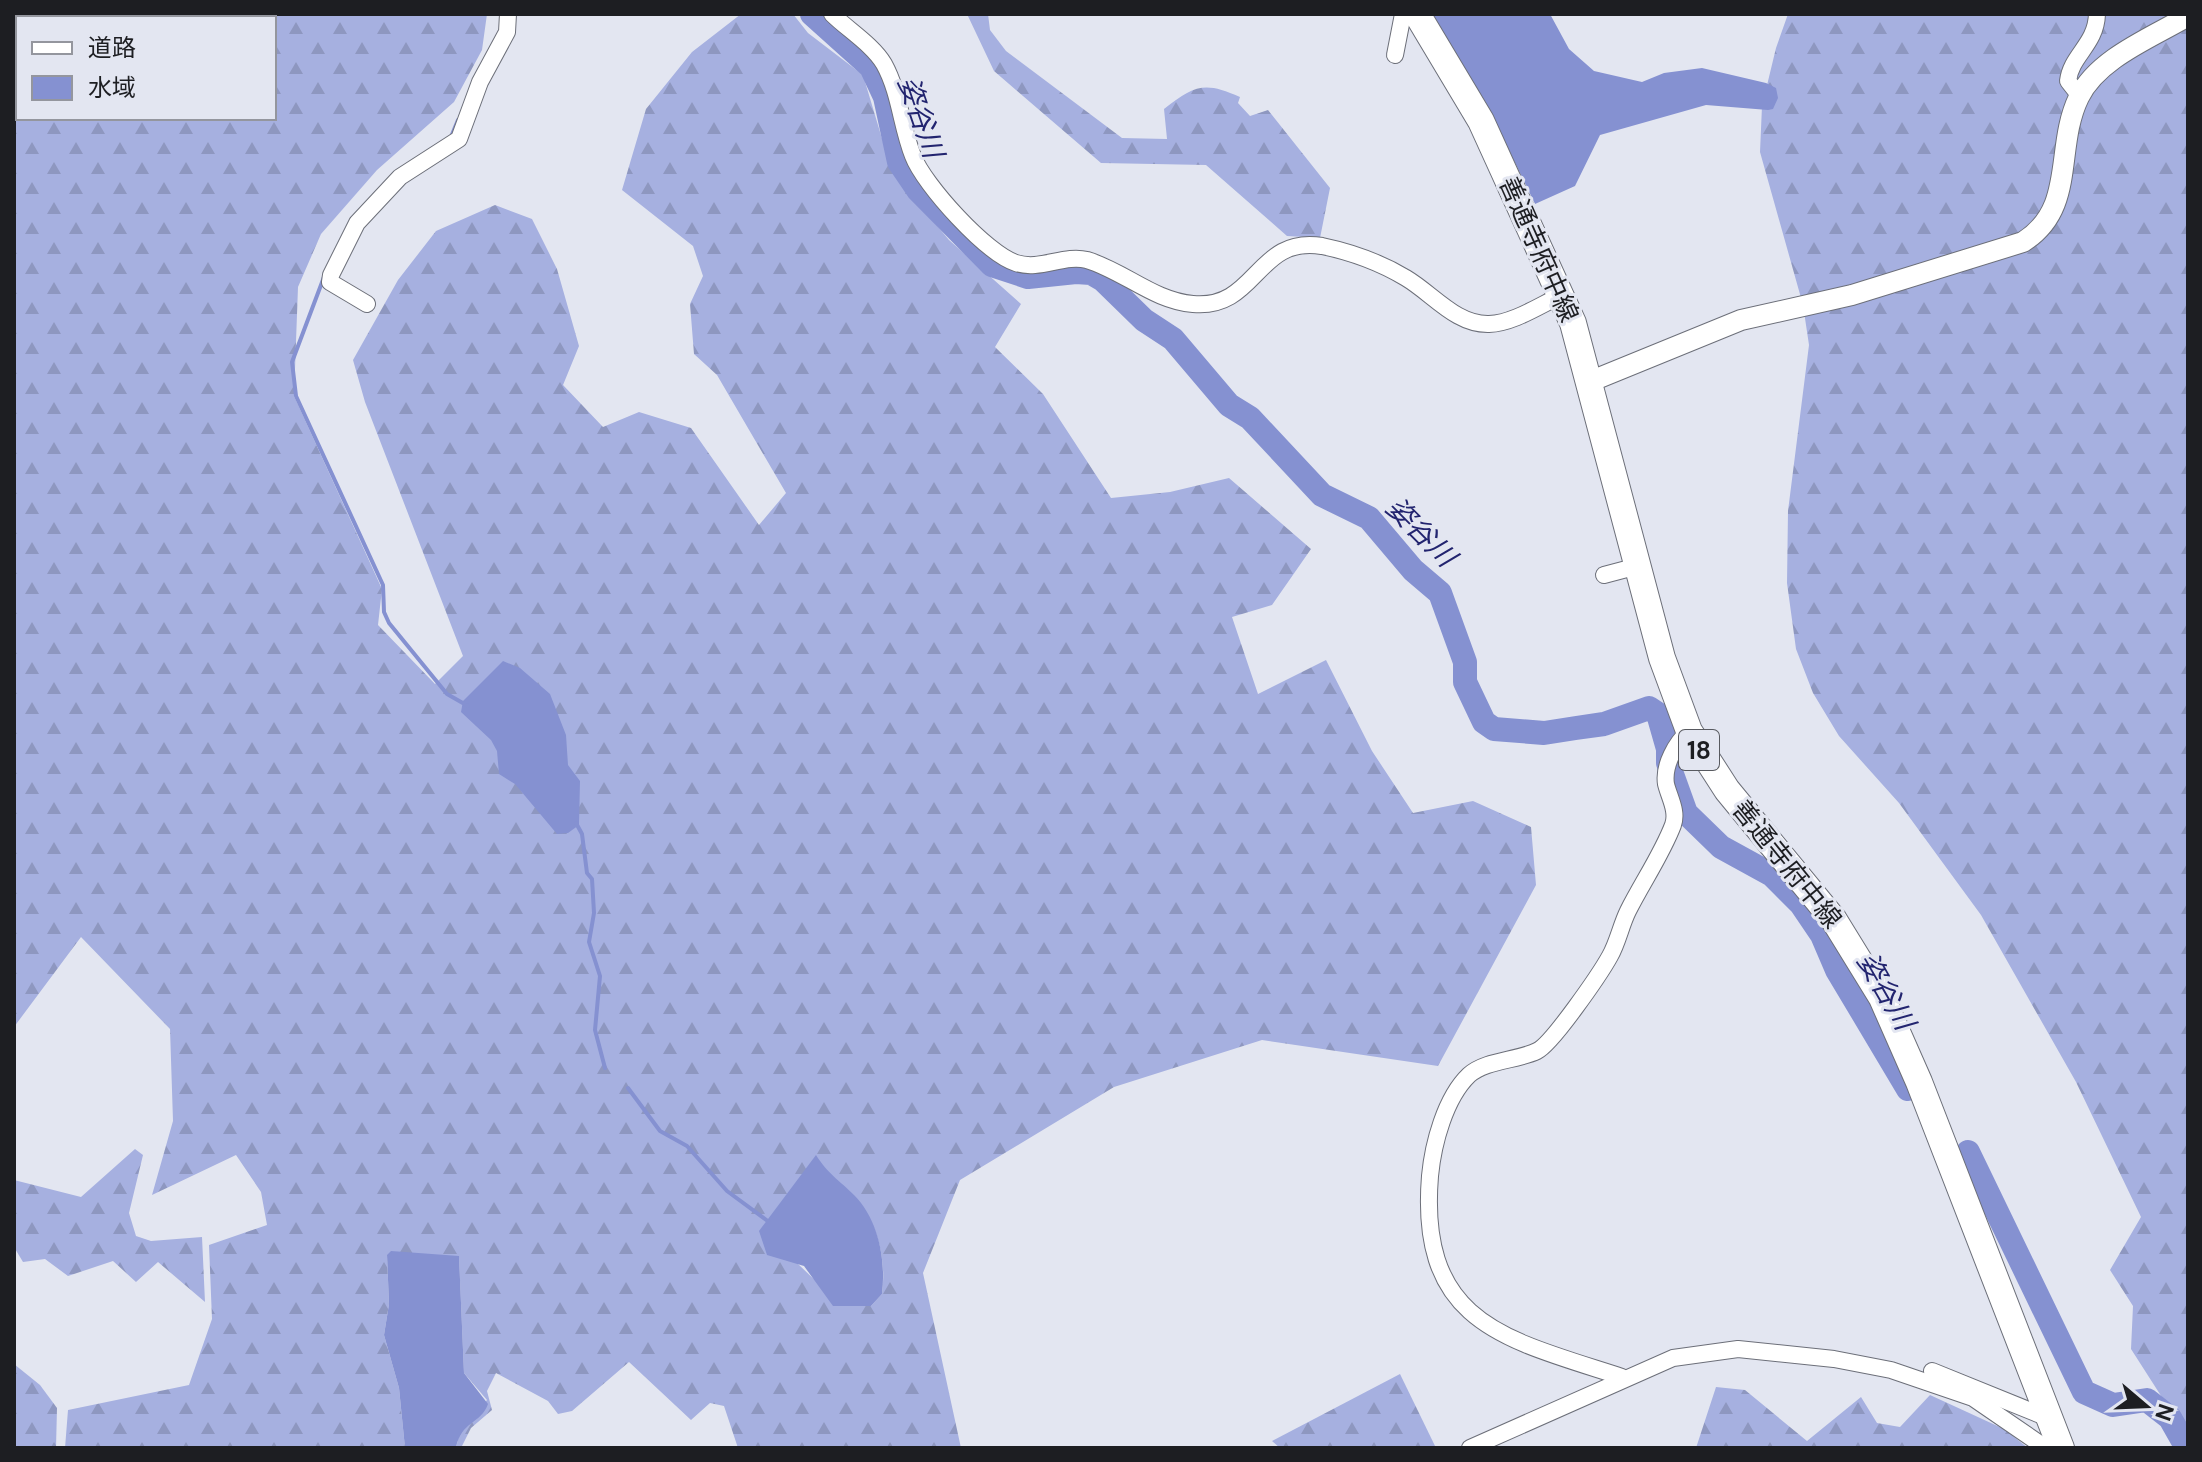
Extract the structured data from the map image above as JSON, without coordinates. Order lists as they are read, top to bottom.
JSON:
{
  "streets": {
    "main road": ["善通寺府中線", "18"]
  },
  "water": ["姿谷川"],
  "legend": ["道路", "水域"],
  "north": "right"
}
